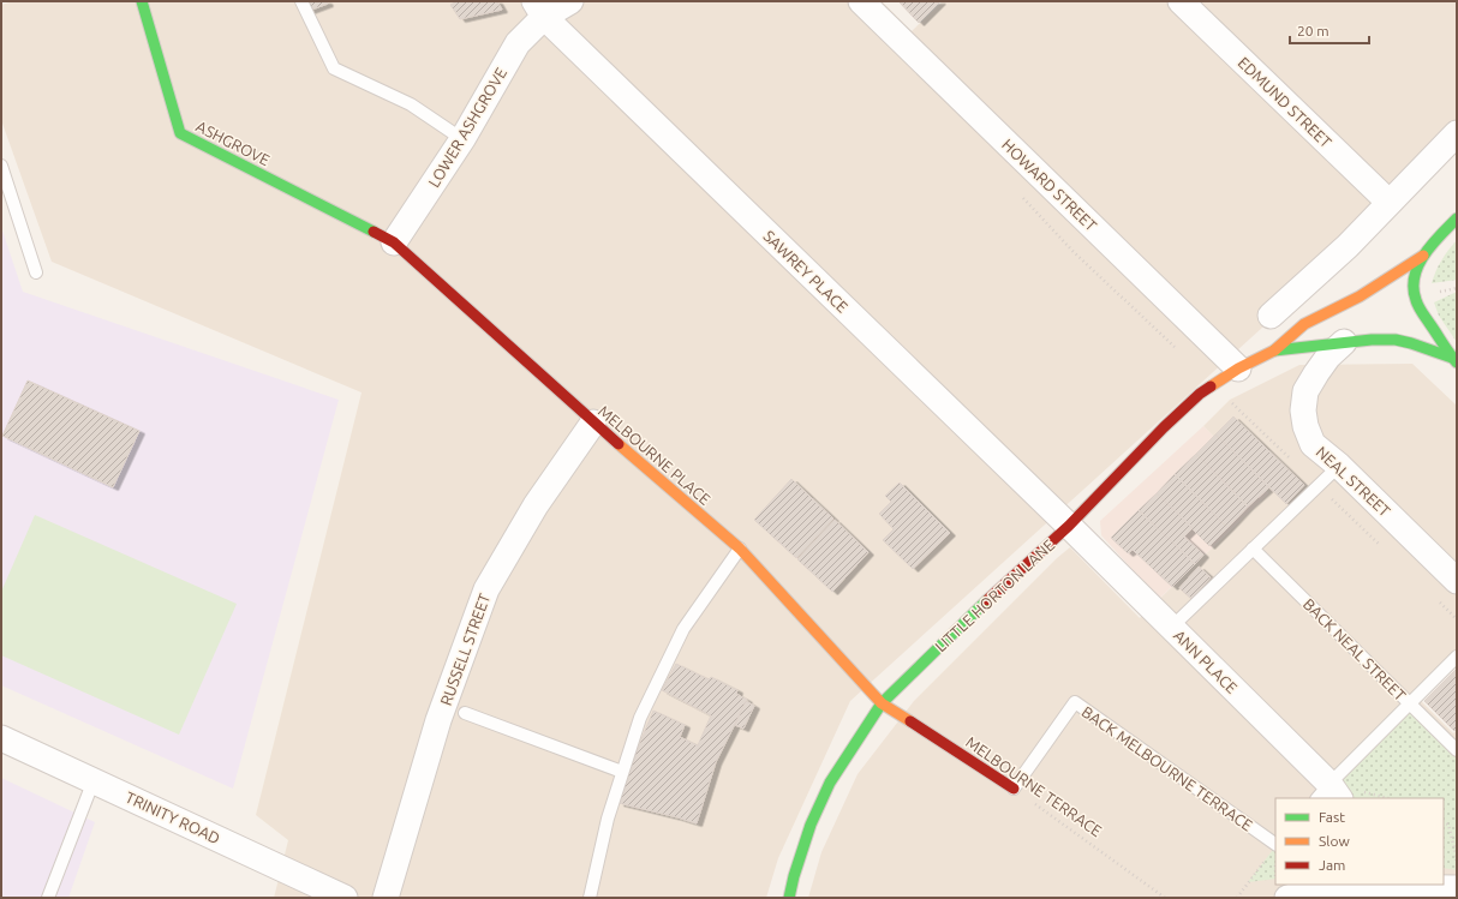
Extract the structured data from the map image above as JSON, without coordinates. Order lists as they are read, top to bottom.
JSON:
{
  "streets": {
    "street": [
      "EDMUND STREET",
      "LOWER ASHGROVE",
      "ASHGROVE",
      "HOWARD STREET",
      "SAWREY PLACE",
      "MELBOURNE PLACE",
      "NEAL STREET",
      "LITTLE HORTON LANE",
      "RUSSELL STREET",
      "ANN PLACE",
      "MELBOURNE TERRACE",
      "TRINITY ROAD"
    ],
    "lane": ["BACK NEAL STREET", "BACK MELBOURNE TERRACE"]
  },
  "crossings": [
    ["LOWER ASHGROVE", "ASHGROVE"],
    ["LOWER ASHGROVE", "SAWREY PLACE"],
    ["LOWER ASHGROVE", "MELBOURNE PLACE"],
    ["ASHGROVE", "MELBOURNE PLACE"],
    ["HOWARD STREET", "LITTLE HORTON LANE"],
    ["SAWREY PLACE", "LITTLE HORTON LANE"],
    ["SAWREY PLACE", "ANN PLACE"],
    ["MELBOURNE PLACE", "LITTLE HORTON LANE"],
    ["MELBOURNE PLACE", "RUSSELL STREET"],
    ["MELBOURNE PLACE", "MELBOURNE TERRACE"],
    ["NEAL STREET", "LITTLE HORTON LANE"],
    ["LITTLE HORTON LANE", "ANN PLACE"],
    ["LITTLE HORTON LANE", "MELBOURNE TERRACE"],
    ["BACK MELBOURNE TERRACE", "MELBOURNE TERRACE"]
  ],
  "legend": ["Fast", "Slow", "Jam"],
  "scale_bar": "20 m"
}
